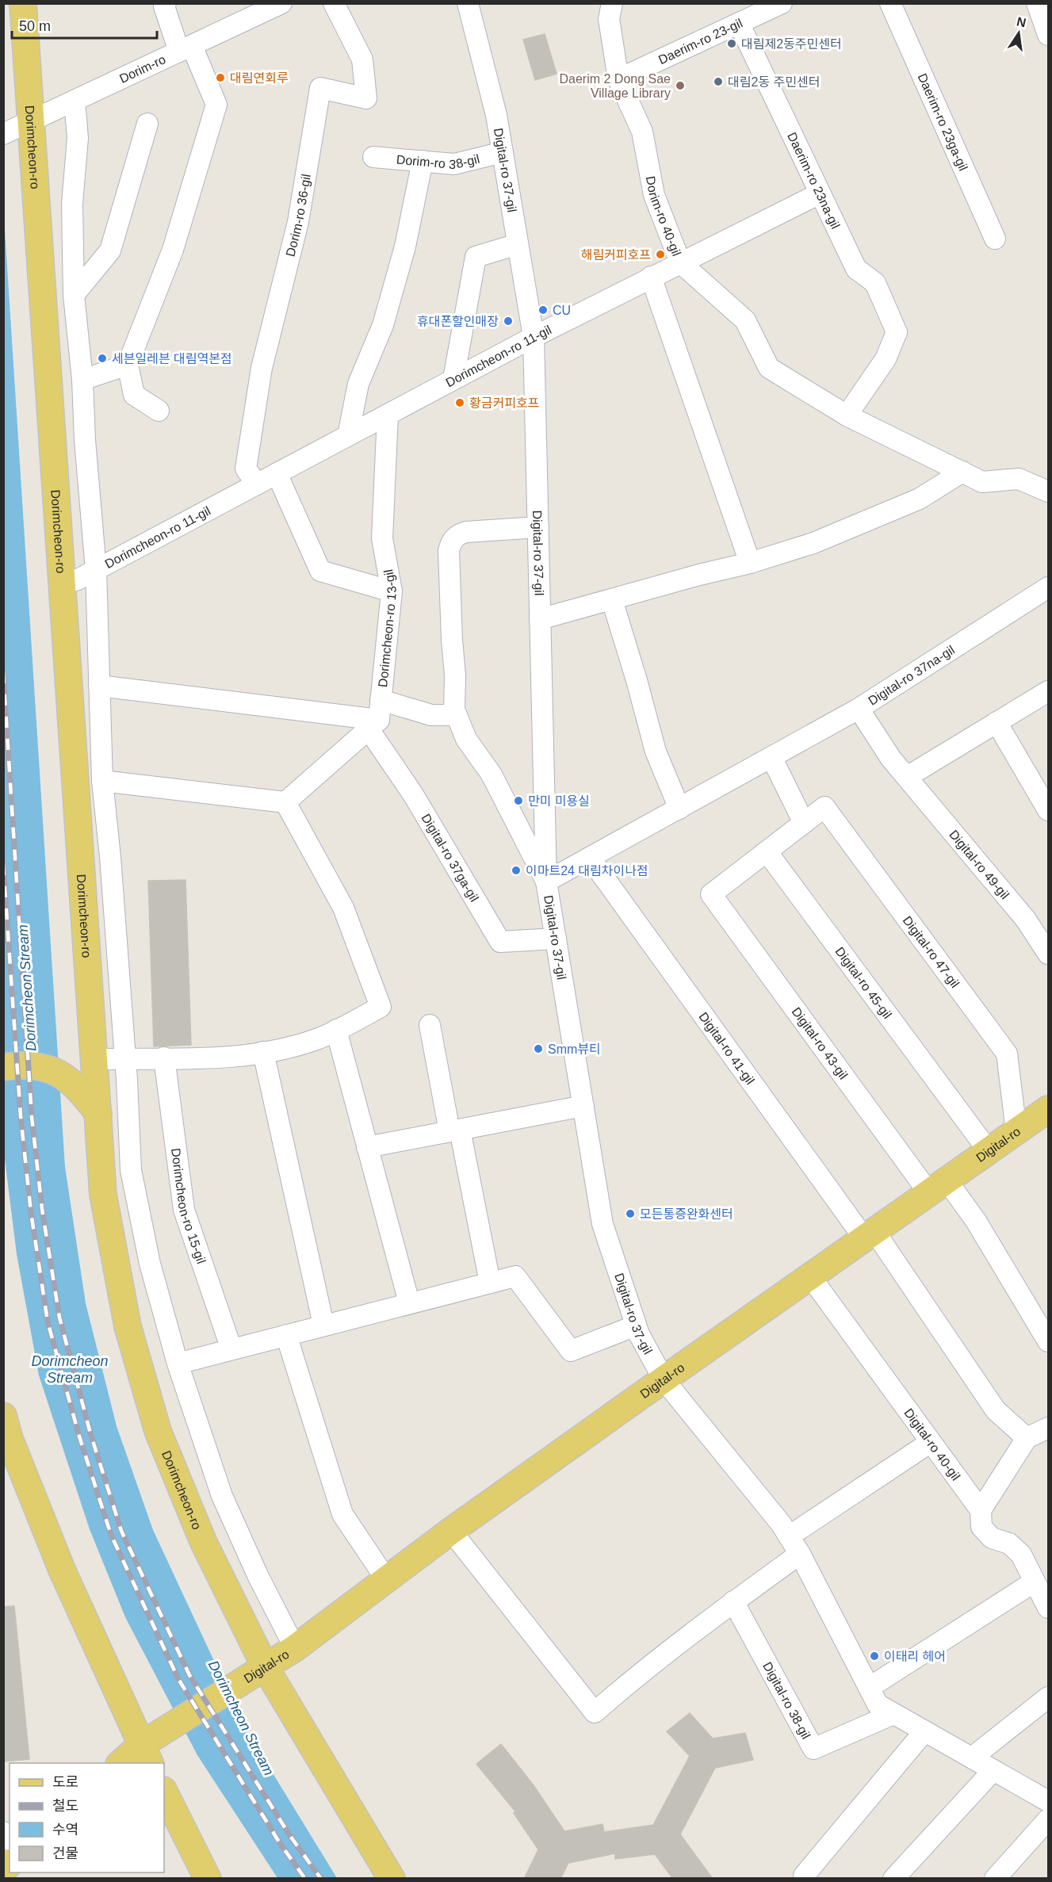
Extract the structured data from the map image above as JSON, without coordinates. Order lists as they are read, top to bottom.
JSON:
{
  "streets": {
    "main road": ["Dorimcheon-ro", "Digital-ro"],
    "street": [
      "Daerim-ro 23-gil",
      "Dorim-ro",
      "Daerim-ro 23ga-gil",
      "Dorim-ro 38-gil",
      "Digital-ro 37-gil",
      "Daerim-ro 23na-gil",
      "Dorim-ro 36-gil",
      "Dorim-ro 40-gil",
      "Dorimcheon-ro 11-gil",
      "Dorimcheon-ro 13-gil",
      "Digital-ro 37na-gil",
      "Digital-ro 37ga-gil",
      "Digital-ro 49-gil",
      "Digital-ro 47-gil",
      "Digital-ro 45-gil",
      "Digital-ro 43-gil",
      "Digital-ro 41-gil",
      "Dorimcheon-ro 15-gil",
      "Digital-ro 40-gil",
      "Digital-ro 38-gil"
    ]
  },
  "crossings": [
    ["Daerim-ro 23-gil", "Daerim-ro 23na-gil"],
    ["Daerim-ro 23-gil", "Dorim-ro 40-gil"],
    ["Dorim-ro", "Dorimcheon-ro"],
    ["Dorimcheon-ro", "Dorimcheon-ro 11-gil"],
    ["Dorimcheon-ro", "Digital-ro"],
    ["Dorim-ro 38-gil", "Digital-ro 37-gil"],
    ["Digital-ro 37-gil", "Dorimcheon-ro 11-gil"],
    ["Digital-ro 37-gil", "Digital-ro 37na-gil"],
    ["Digital-ro 37-gil", "Digital-ro 37ga-gil"],
    ["Digital-ro 37-gil", "Digital-ro"],
    ["Daerim-ro 23na-gil", "Dorim-ro 40-gil"],
    ["Daerim-ro 23na-gil", "Dorimcheon-ro 11-gil"],
    ["Dorim-ro 36-gil", "Dorimcheon-ro 11-gil"],
    ["Dorim-ro 40-gil", "Dorimcheon-ro 11-gil"],
    ["Dorimcheon-ro 11-gil", "Dorimcheon-ro 13-gil"],
    ["Dorimcheon-ro 13-gil", "Digital-ro 37ga-gil"],
    ["Digital-ro 37na-gil", "Digital-ro 49-gil"],
    ["Digital-ro 37na-gil", "Digital-ro 41-gil"],
    ["Digital-ro 47-gil", "Digital-ro"],
    ["Digital-ro 45-gil", "Digital-ro 43-gil"],
    ["Digital-ro 45-gil", "Digital-ro"],
    ["Digital-ro 43-gil", "Digital-ro"],
    ["Digital-ro 41-gil", "Digital-ro"],
    ["Digital-ro", "Digital-ro 40-gil"]
  ],
  "water": ["Dorimcheon Stream"],
  "places": [
    "대림제2동주민센터",
    "대림연회루",
    "대림2동 주민센터",
    "Daerim 2 Dong Sae Village Library",
    "해림커피호프",
    "CU",
    "휴대폰할인매장",
    "세븐일레븐 대림역본점",
    "황금커피호프",
    "만미 미용실",
    "이마트24 대림차이나점",
    "Smm뷰티",
    "모든통증완화센터",
    "이태리 헤어"
  ],
  "legend": [
    "도로",
    "철도",
    "수역",
    "건물"
  ],
  "scale_bar": "50 m",
  "north": "top"
}
